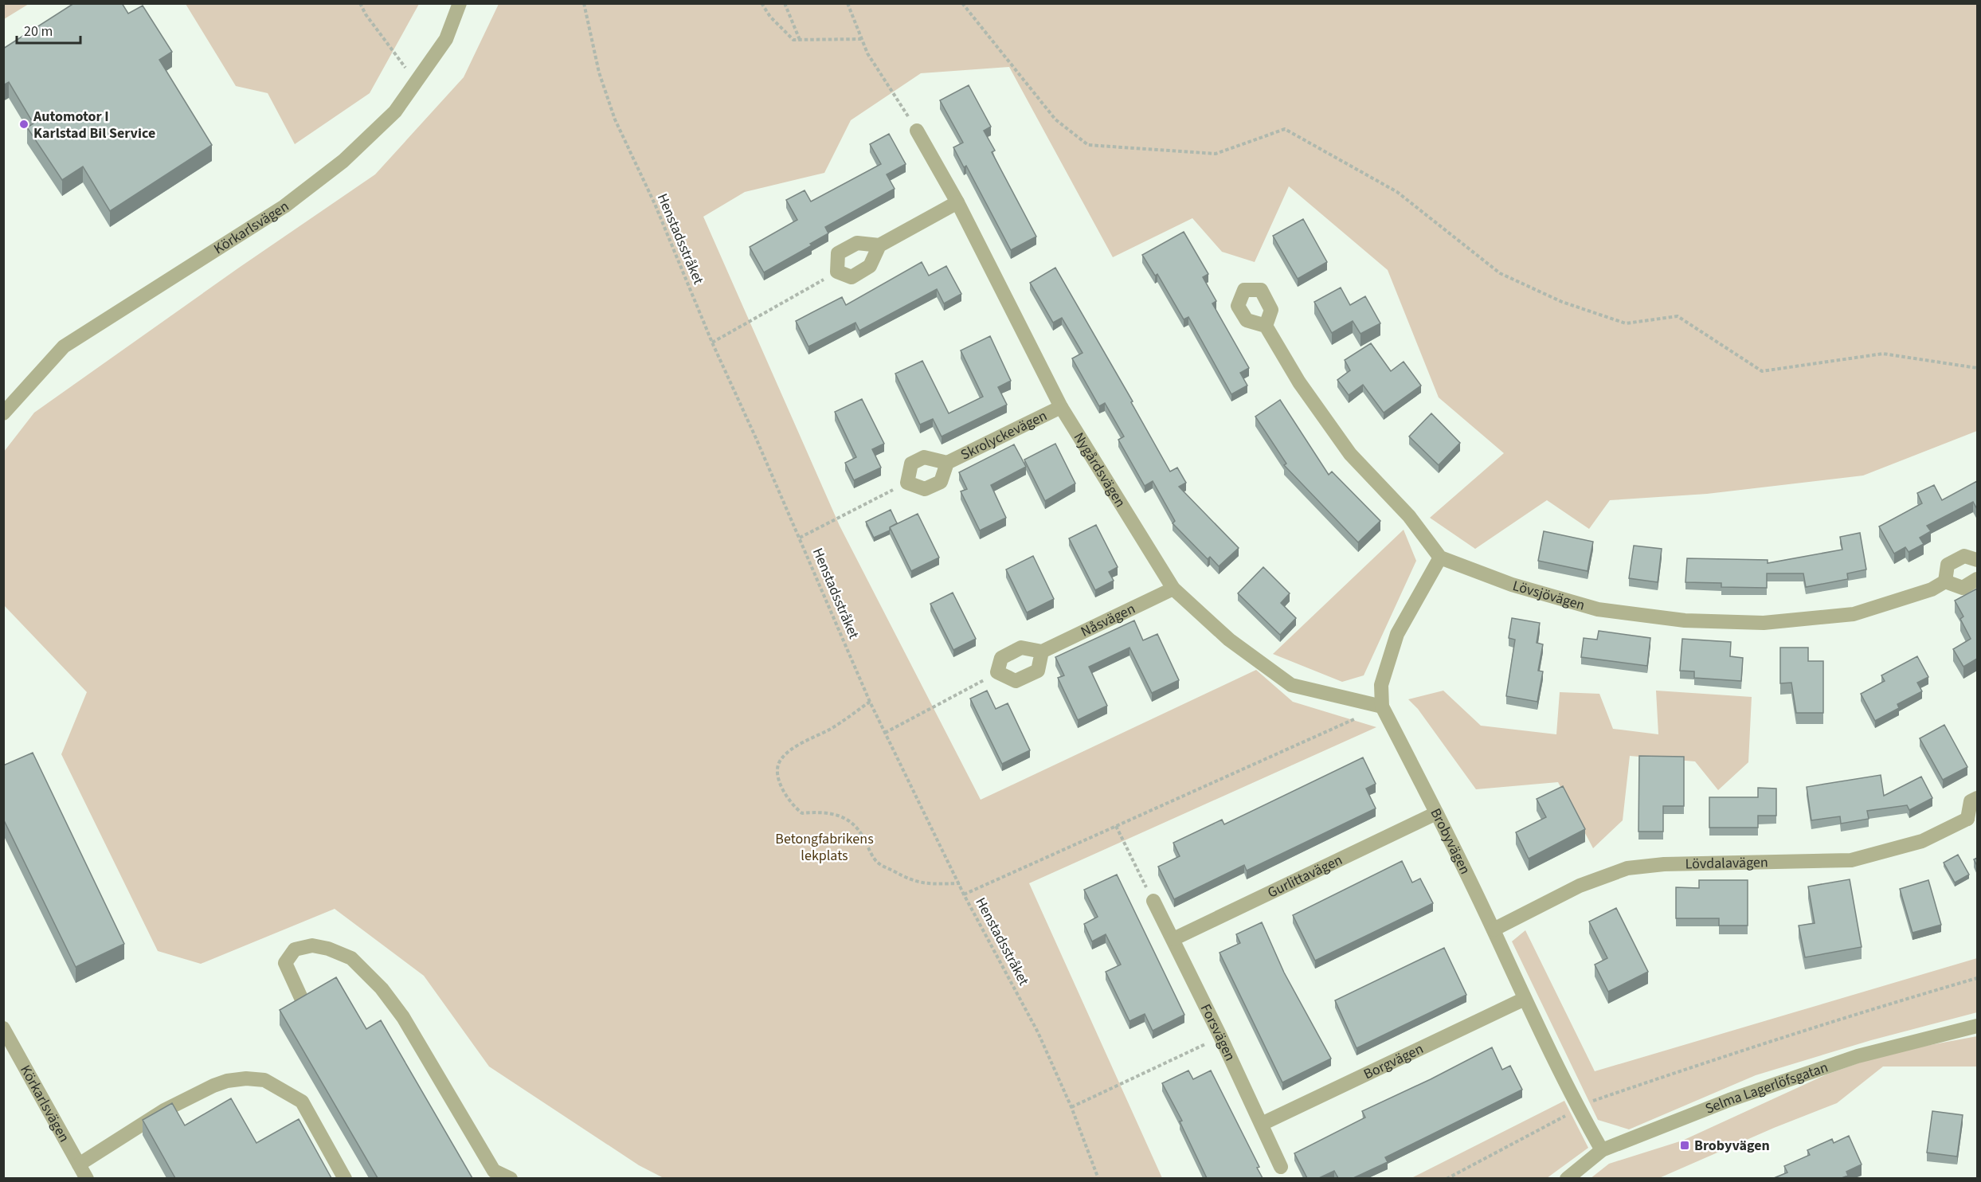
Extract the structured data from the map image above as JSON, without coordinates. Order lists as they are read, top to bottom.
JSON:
{
  "streets": {
    "street": [
      "Körkarlsvägen",
      "Skrolyckevägen",
      "Nygårdsvägen",
      "Lövsjövägen",
      "Nåsvägen",
      "Brobyvägen",
      "Lövdalavägen",
      "Gurlittavägen",
      "Forsvägen",
      "Borgvägen",
      "Selma Lagerlöfsgatan"
    ],
    "path": ["Henstadsstråket"]
  },
  "crossings": [
    ["Skrolyckevägen", "Nygårdsvägen"],
    ["Nygårdsvägen", "Nåsvägen"],
    ["Nygårdsvägen", "Brobyvägen"],
    ["Lövsjövägen", "Brobyvägen"],
    ["Brobyvägen", "Lövdalavägen"],
    ["Brobyvägen", "Gurlittavägen"],
    ["Brobyvägen", "Borgvägen"],
    ["Brobyvägen", "Selma Lagerlöfsgatan"],
    ["Gurlittavägen", "Forsvägen"],
    ["Forsvägen", "Borgvägen"]
  ],
  "parks": ["Betongfabrikens lekplats"],
  "places": {
    "other": ["Automotor I Karlstad Bil Service"],
    "transit": ["Brobyvägen"]
  },
  "scale_bar": "20 m"
}
